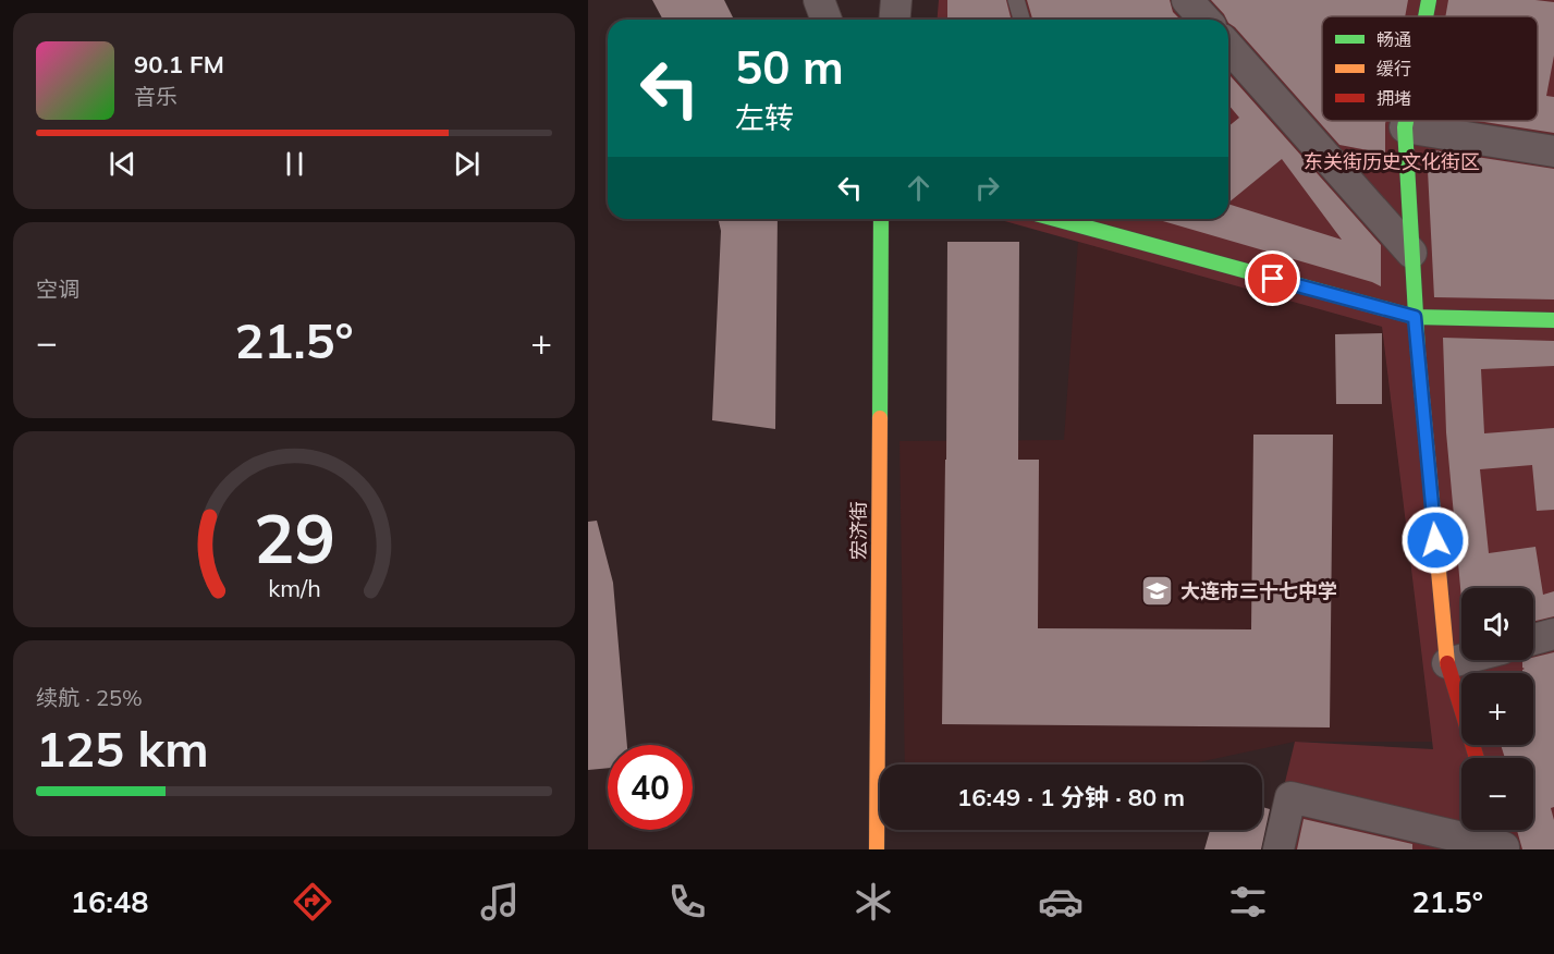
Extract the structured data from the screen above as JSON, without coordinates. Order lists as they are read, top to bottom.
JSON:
{
  "streets": {
    "street": ["宏济街"]
  },
  "parks": ["东关街历史文化街区"],
  "places": {
    "school or university": ["大连市三十七中学"]
  },
  "legend": ["畅通", "缓行", "拥堵"],
  "page": {
    "turn": ["50 m", "左转"],
    "song": ["90.1 FM", "音乐"],
    "tile": [
      "空调",
      ["续航 · 25%", "125 km"]
    ],
    "heat": ["−", "21.5°", "+"],
    "map_buttons": ["+", "−"],
    "limit": "40",
    "trip": "16:49 · 1 分钟 · 80 m",
    "tabs": ["16:48", "21.5°"],
    "gauge": ["29", "km/h"]
  }
}
